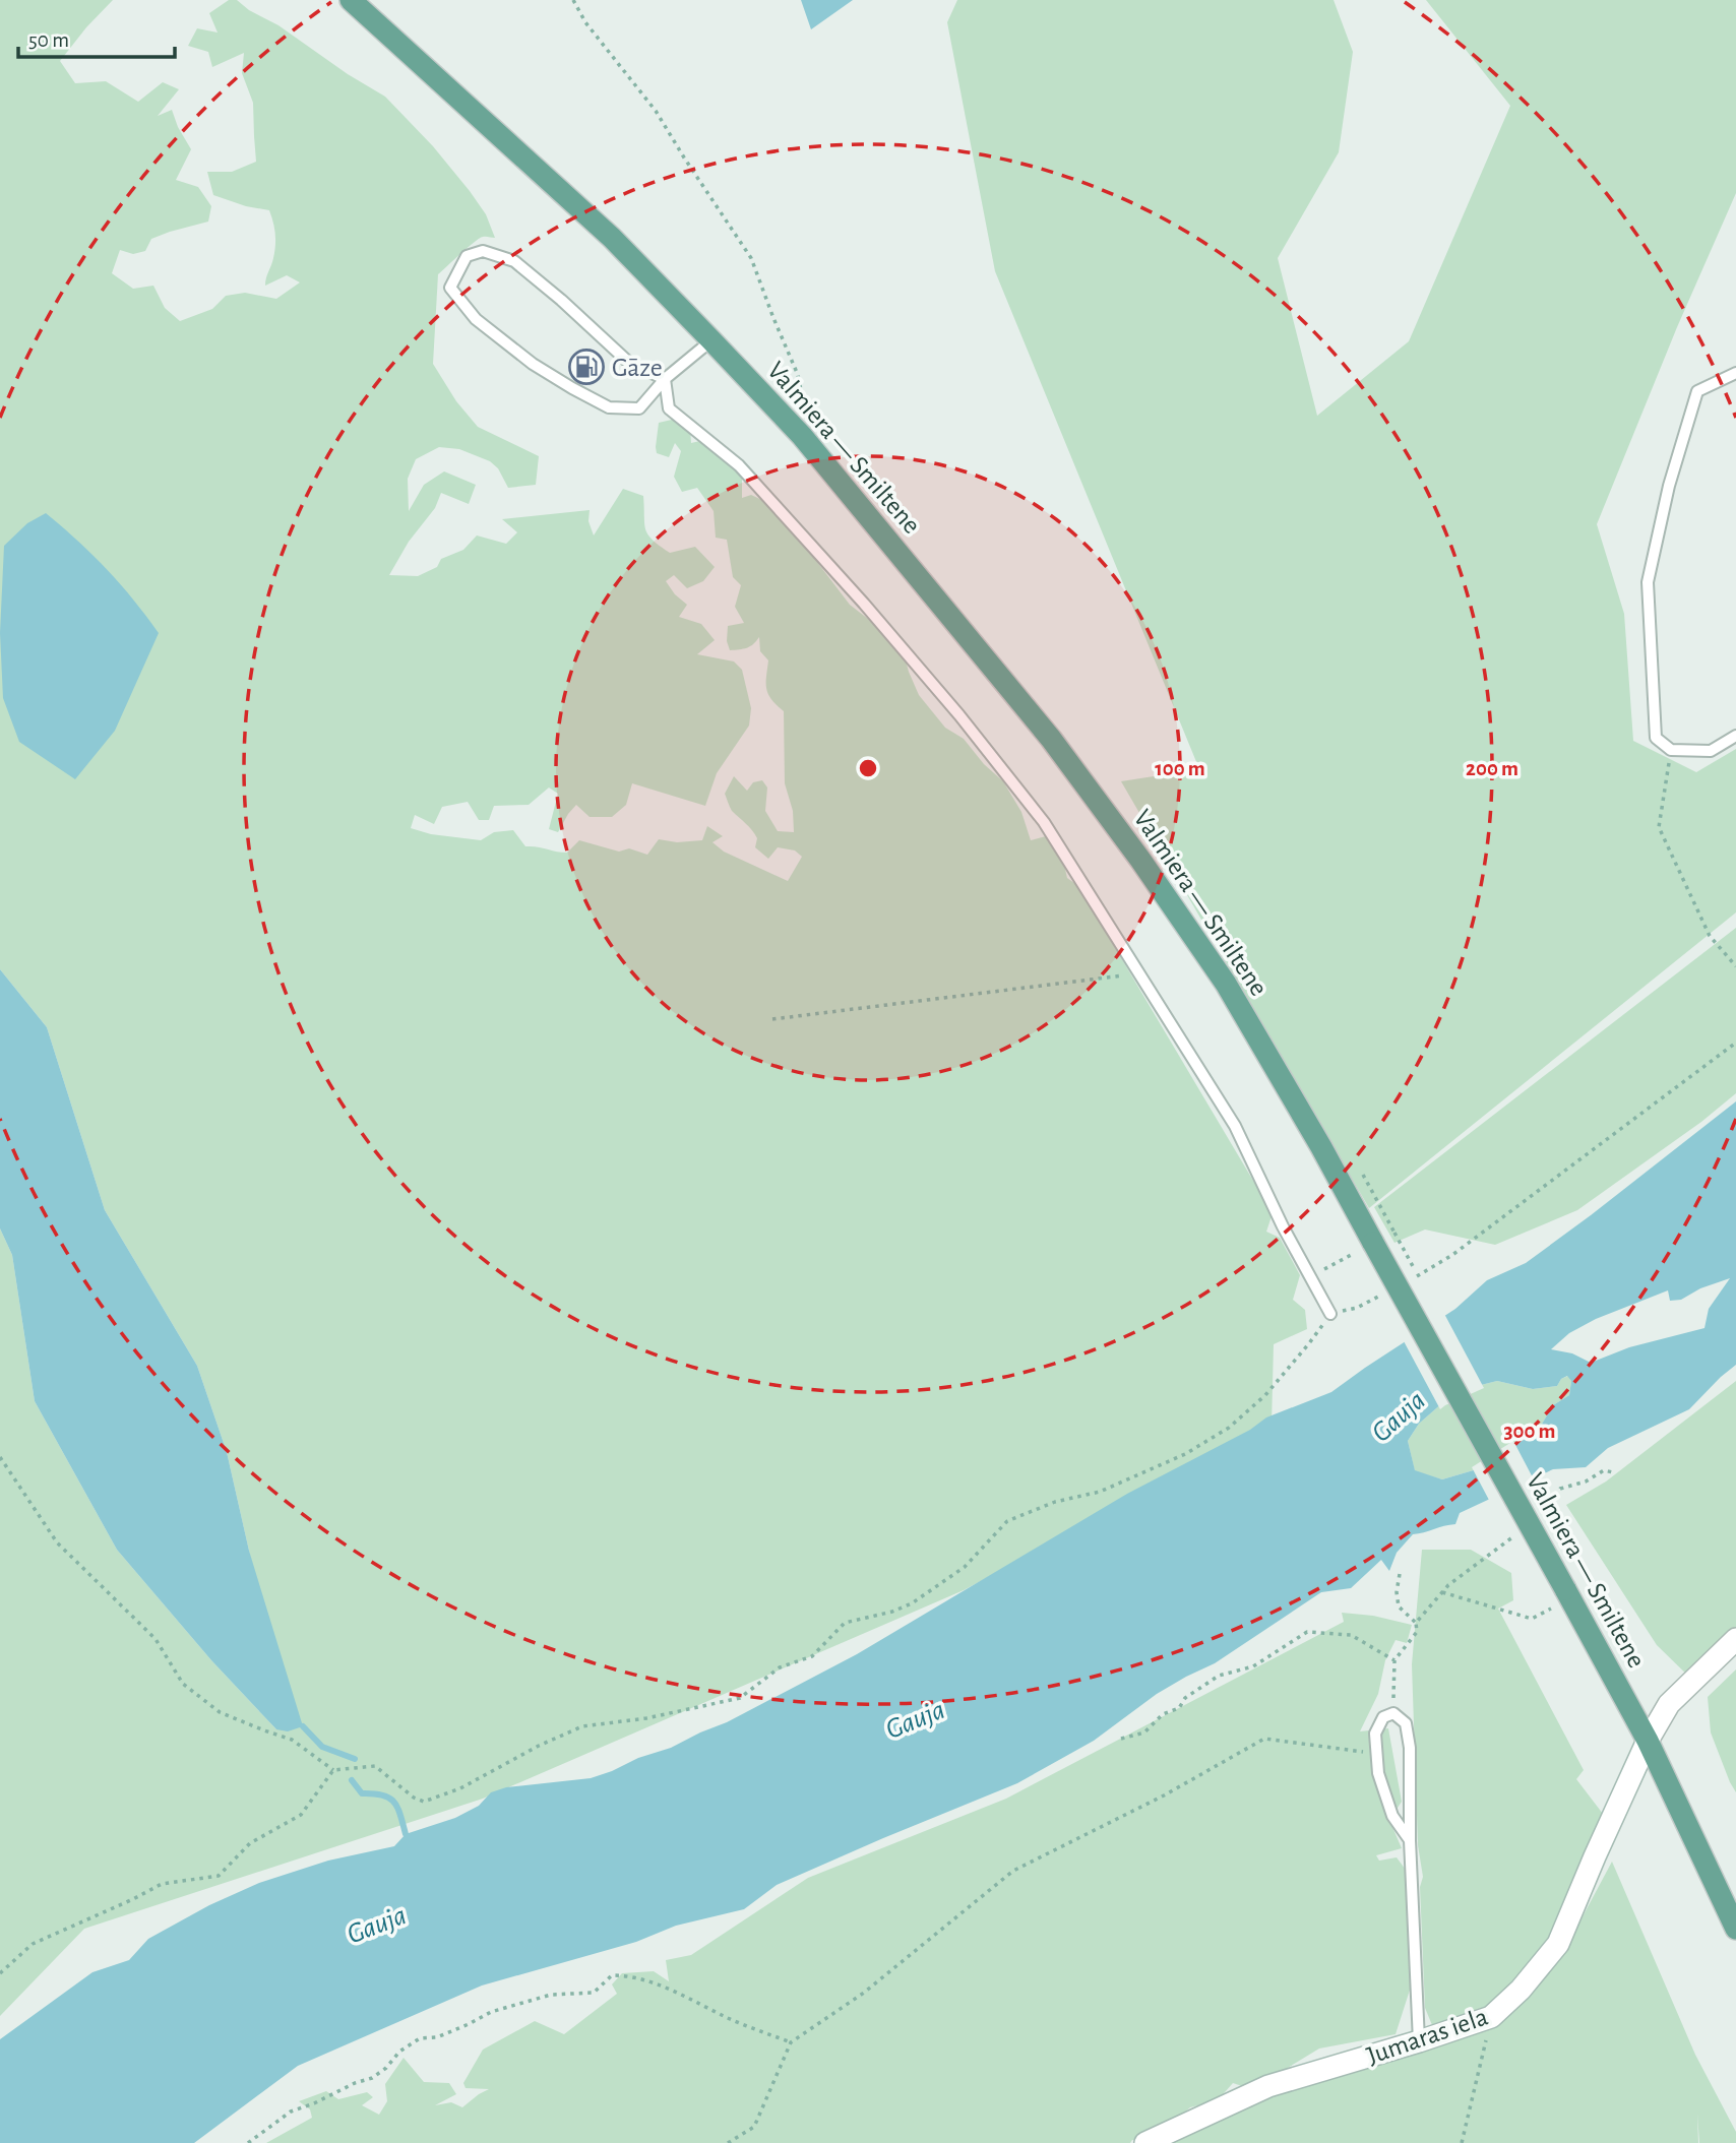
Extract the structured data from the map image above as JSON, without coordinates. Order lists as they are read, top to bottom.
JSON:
{
  "streets": {
    "main road": ["Valmiera — Smiltene"],
    "street": ["Jumaras iela"]
  },
  "crossings": [
    ["Valmiera — Smiltene", "Jumaras iela"]
  ],
  "water": ["Gauja"],
  "places": {
    "fuel station": ["Gāze"]
  },
  "scale_bar": "50 m",
  "rings": ["100 m", "200 m", "300 m"]
}
